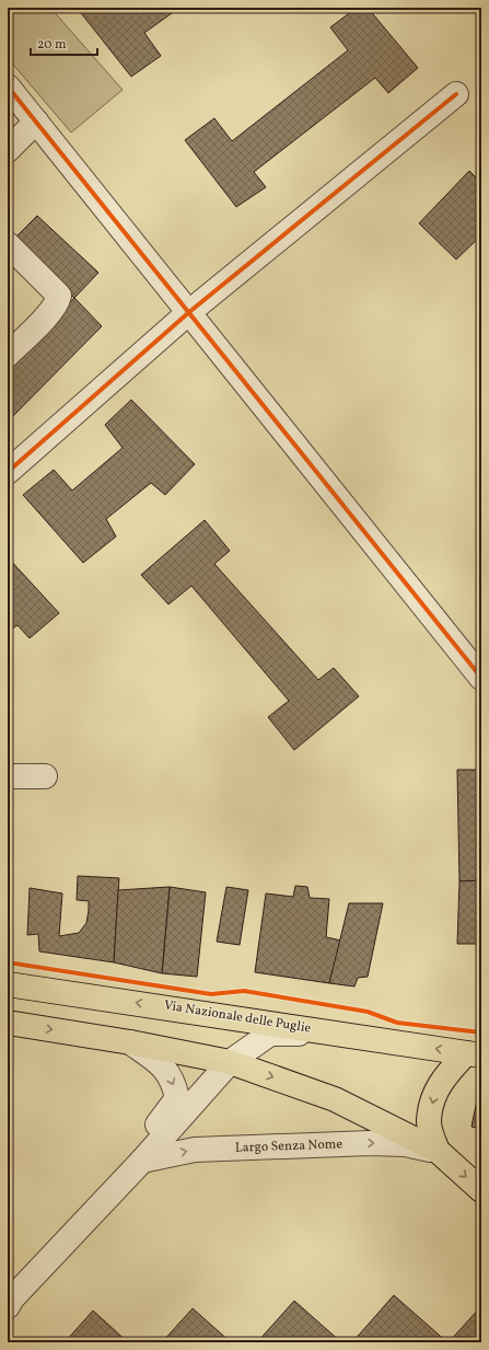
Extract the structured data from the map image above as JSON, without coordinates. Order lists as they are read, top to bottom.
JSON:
{
  "streets": {
    "main road": ["Via Nazionale delle Puglie"],
    "street": ["Largo Senza Nome"]
  },
  "crossings": [
    ["Via Nazionale delle Puglie", "Largo Senza Nome"]
  ],
  "scale_bar": "20 m"
}
